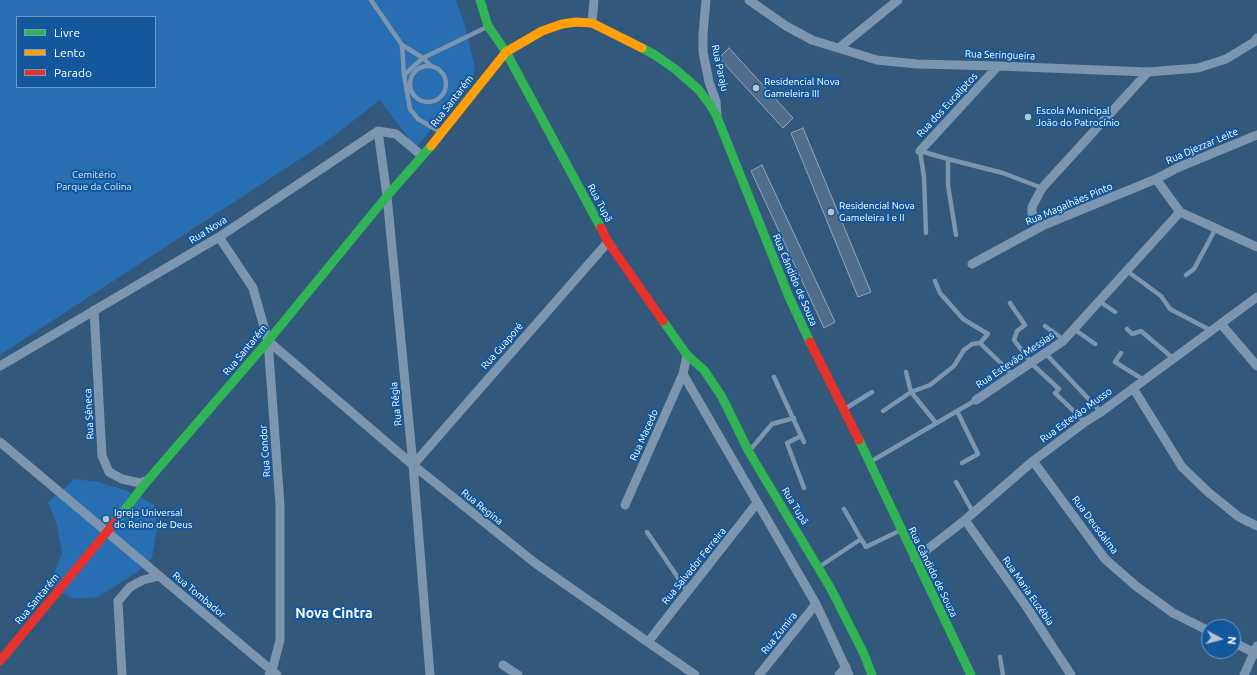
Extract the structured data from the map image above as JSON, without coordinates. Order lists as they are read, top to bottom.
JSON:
{
  "streets": {
    "street": [
      "Rua Seringueira",
      "Rua Paraju",
      "Rua Santarém",
      "Rua dos Eucaliptos",
      "Rua Djezzar Leite",
      "Rua Tupã",
      "Rua Magalhães Pinto",
      "Rua Nova",
      "Rua Cândido de Souza",
      "Rua Guaporé",
      "Rua Estevão Messias",
      "Rua Régia",
      "Rua Sêneca",
      "Rua Estevão Musso",
      "Rua Macedo",
      "Rua Condor",
      "Rua Regina",
      "Rua Deusdalma",
      "Rua Salvador Ferreira",
      "Rua Maria Euzébia",
      "Rua Tombador",
      "Rua Zumira"
    ]
  },
  "crossings": [
    ["Rua Seringueira", "Rua dos Eucaliptos"],
    ["Rua Paraju", "Rua Cândido de Souza"],
    ["Rua Santarém", "Rua Tupã"],
    ["Rua Santarém", "Rua Cândido de Souza"],
    ["Rua Santarém", "Rua Régia"],
    ["Rua Santarém", "Rua Sêneca"],
    ["Rua Santarém", "Rua Condor"],
    ["Rua Santarém", "Rua Regina"],
    ["Rua Santarém", "Rua Tombador"],
    ["Rua Djezzar Leite", "Rua Magalhães Pinto"],
    ["Rua Tupã", "Rua Cândido de Souza"],
    ["Rua Tupã", "Rua Guaporé"],
    ["Rua Nova", "Rua Régia"],
    ["Rua Nova", "Rua Sêneca"],
    ["Rua Nova", "Rua Condor"],
    ["Rua Cândido de Souza", "Rua Estevão Messias"],
    ["Rua Cândido de Souza", "Rua Estevão Musso"],
    ["Rua Guaporé", "Rua Régia"],
    ["Rua Guaporé", "Rua Regina"],
    ["Rua Régia", "Rua Regina"],
    ["Rua Estevão Musso", "Rua Deusdalma"],
    ["Rua Estevão Musso", "Rua Maria Euzébia"],
    ["Rua Condor", "Rua Regina"],
    ["Rua Condor", "Rua Tombador"],
    ["Rua Regina", "Rua Salvador Ferreira"]
  ],
  "districts": ["Nova Cintra"],
  "parks": ["Cemitério Parque da Colina"],
  "places": [
    "Residencial Nova Gameleira III",
    "Escola Municipal João do Patrocínio",
    "Residencial Nova Gameleira I e II",
    "Igreja Universal do Reino de Deus"
  ],
  "legend": ["Livre", "Lento", "Parado"],
  "north": "right"
}
